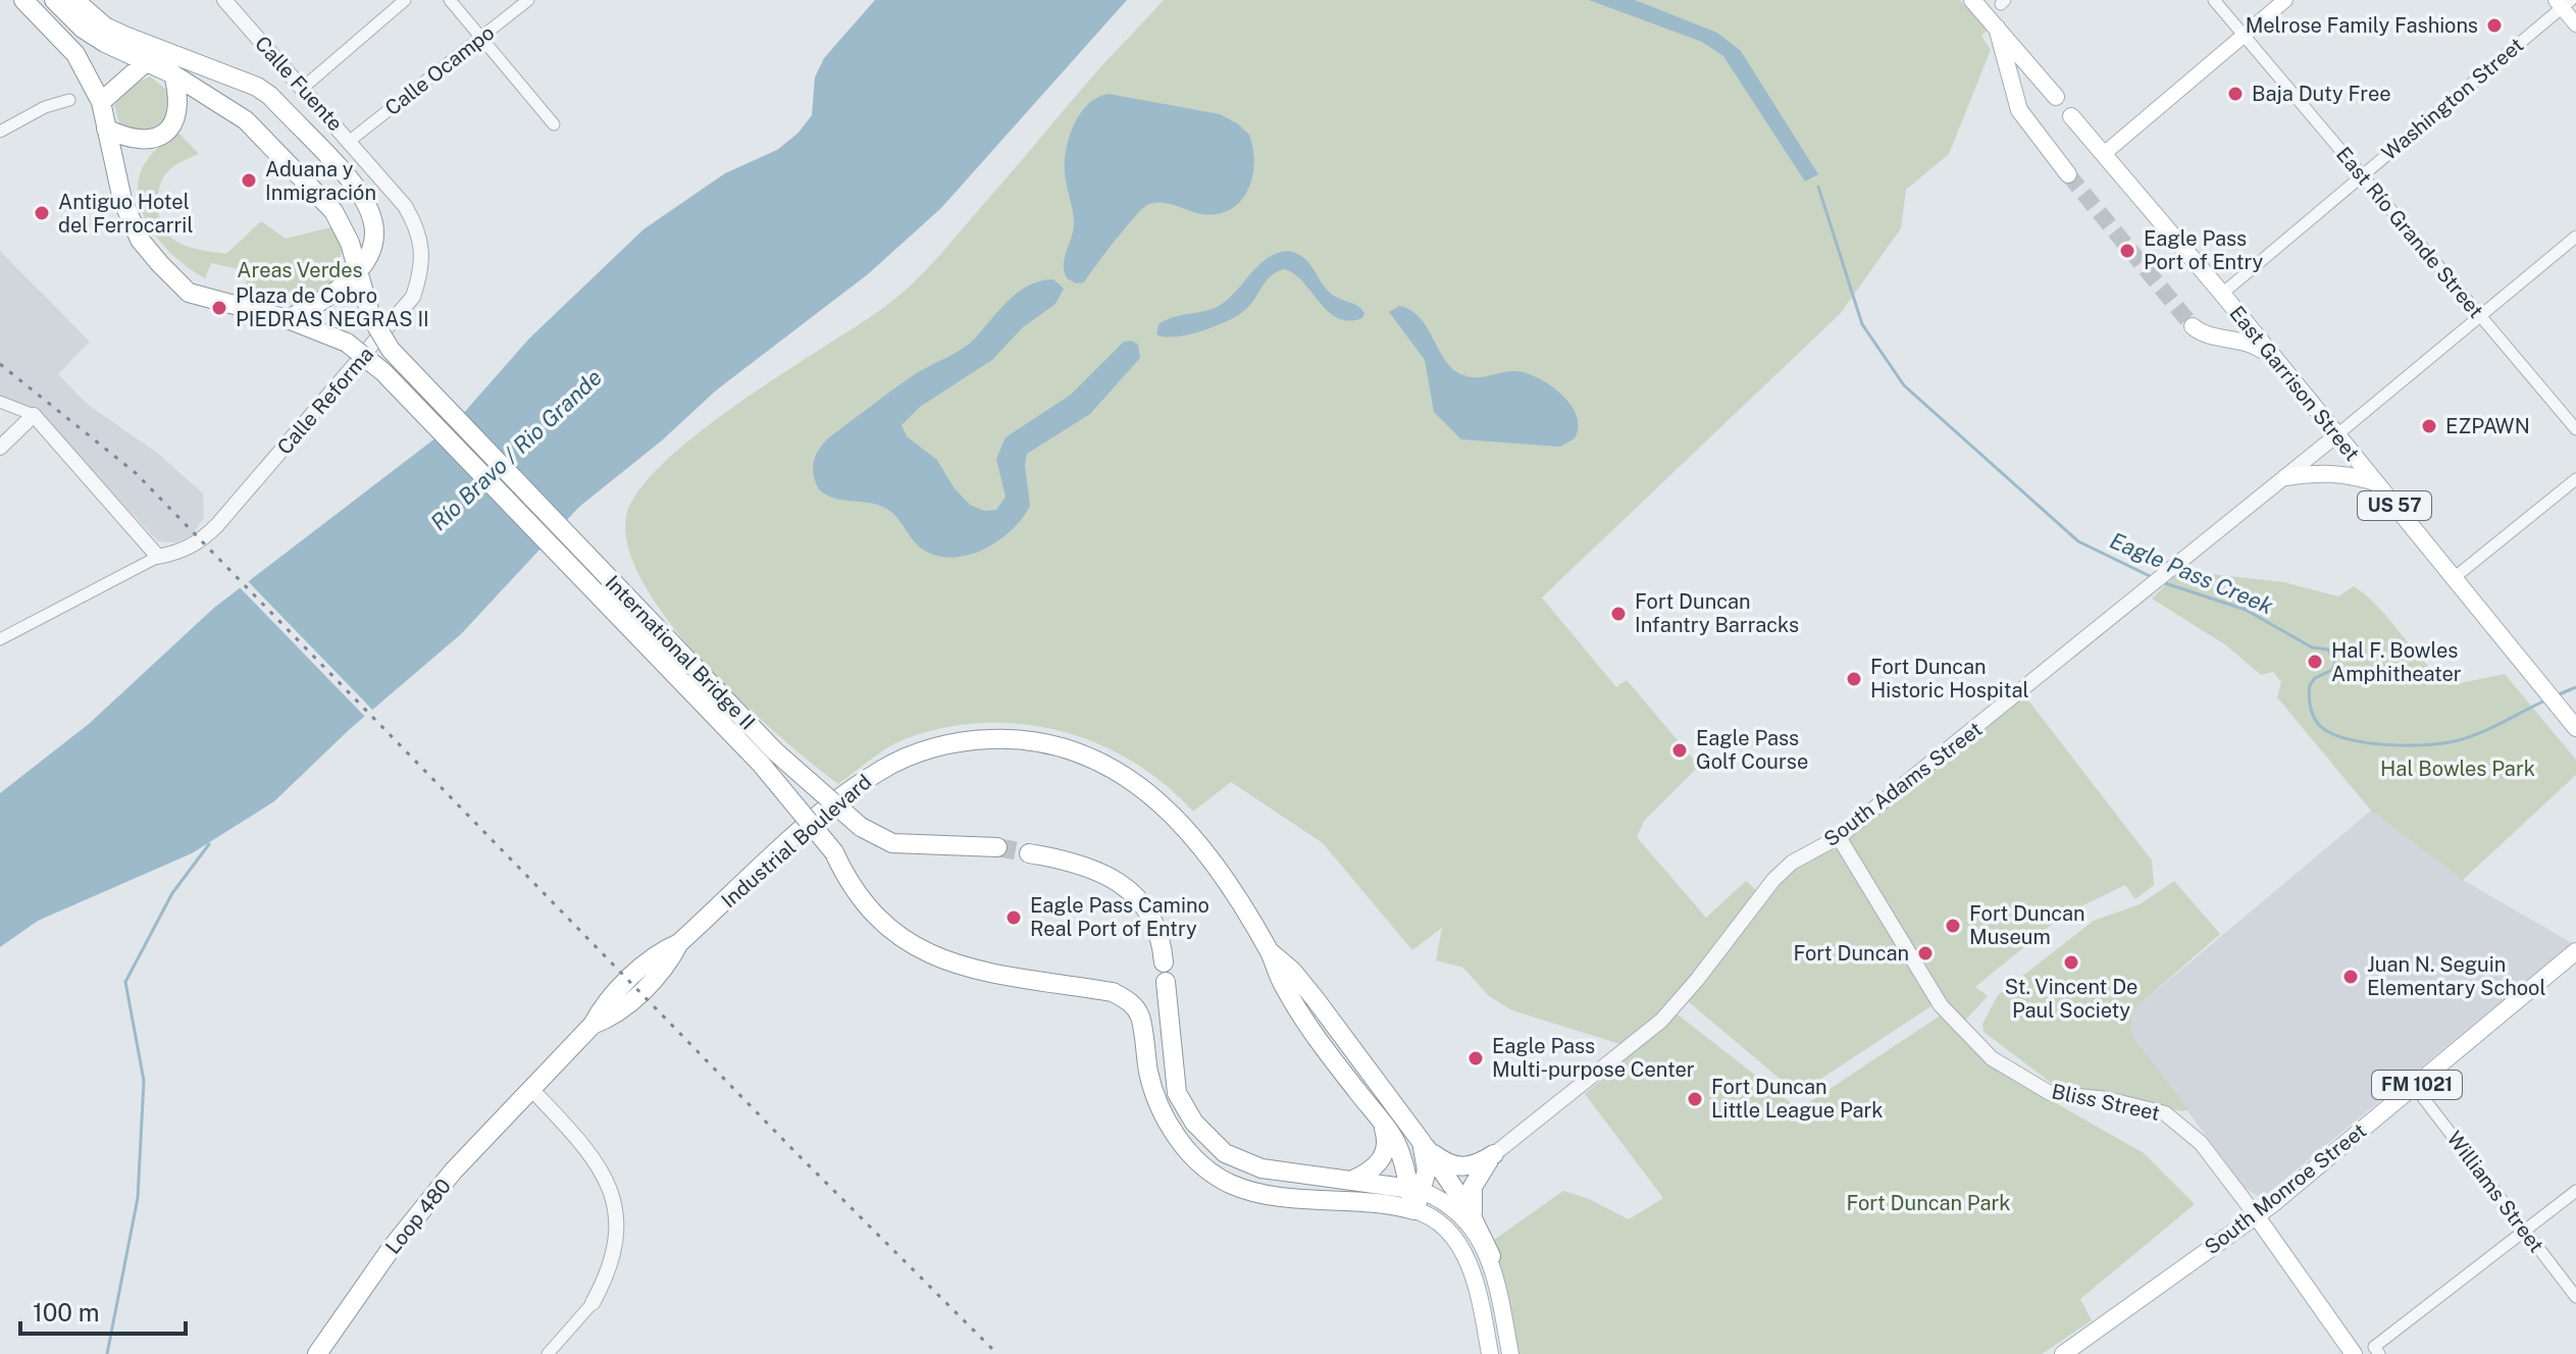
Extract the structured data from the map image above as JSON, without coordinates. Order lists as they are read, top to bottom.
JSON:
{
  "streets": {
    "highway": ["International Bridge II", "Industrial Boulevard", "Loop 480"],
    "main road": [
      "East Garrison Street",
      "US 57",
      "FM 1021",
      "South Monroe Street"
    ],
    "street": [
      "Calle Ocampo",
      "Calle Fuente",
      "Washington Street",
      "East Río Grande Street",
      "Calle Reforma",
      "South Adams Street",
      "Bliss Street",
      "Williams Street"
    ]
  },
  "crossings": [
    ["Calle Ocampo", "Calle Fuente"],
    ["Calle Fuente", "Calle Reforma"],
    ["Washington Street", "East Río Grande Street"],
    ["Washington Street", "East Garrison Street"],
    ["East Garrison Street", "US 57"],
    ["East Garrison Street", "South Adams Street"],
    ["South Adams Street", "Bliss Street"],
    ["Industrial Boulevard", "Loop 480"],
    ["Bliss Street", "South Monroe Street"],
    ["South Monroe Street", "Williams Street"]
  ],
  "water": ["Río Bravo / Rio Grande", "Eagle Pass Creek"],
  "parks": ["Areas Verdes", "Hal Bowles Park", "Fort Duncan Park"],
  "places": [
    "Melrose Family Fashions",
    "Baja Duty Free",
    "Aduana y Inmigración",
    "Antiguo Hotel del Ferrocarril",
    "Eagle Pass Port of Entry",
    "Plaza de Cobro PIEDRAS NEGRAS II",
    "EZPAWN",
    "Fort Duncan Infantry Barracks",
    "Hal F. Bowles Amphitheater",
    "Fort Duncan Historic Hospital",
    "Eagle Pass Golf Course",
    "Eagle Pass Camino Real Port of Entry",
    "Fort Duncan Museum",
    "Fort Duncan",
    "St. Vincent De Paul Society",
    "Juan N. Seguin Elementary School",
    "Eagle Pass Multi-purpose Center",
    "Fort Duncan Little League Park"
  ],
  "scale_bar": "100 m"
}
